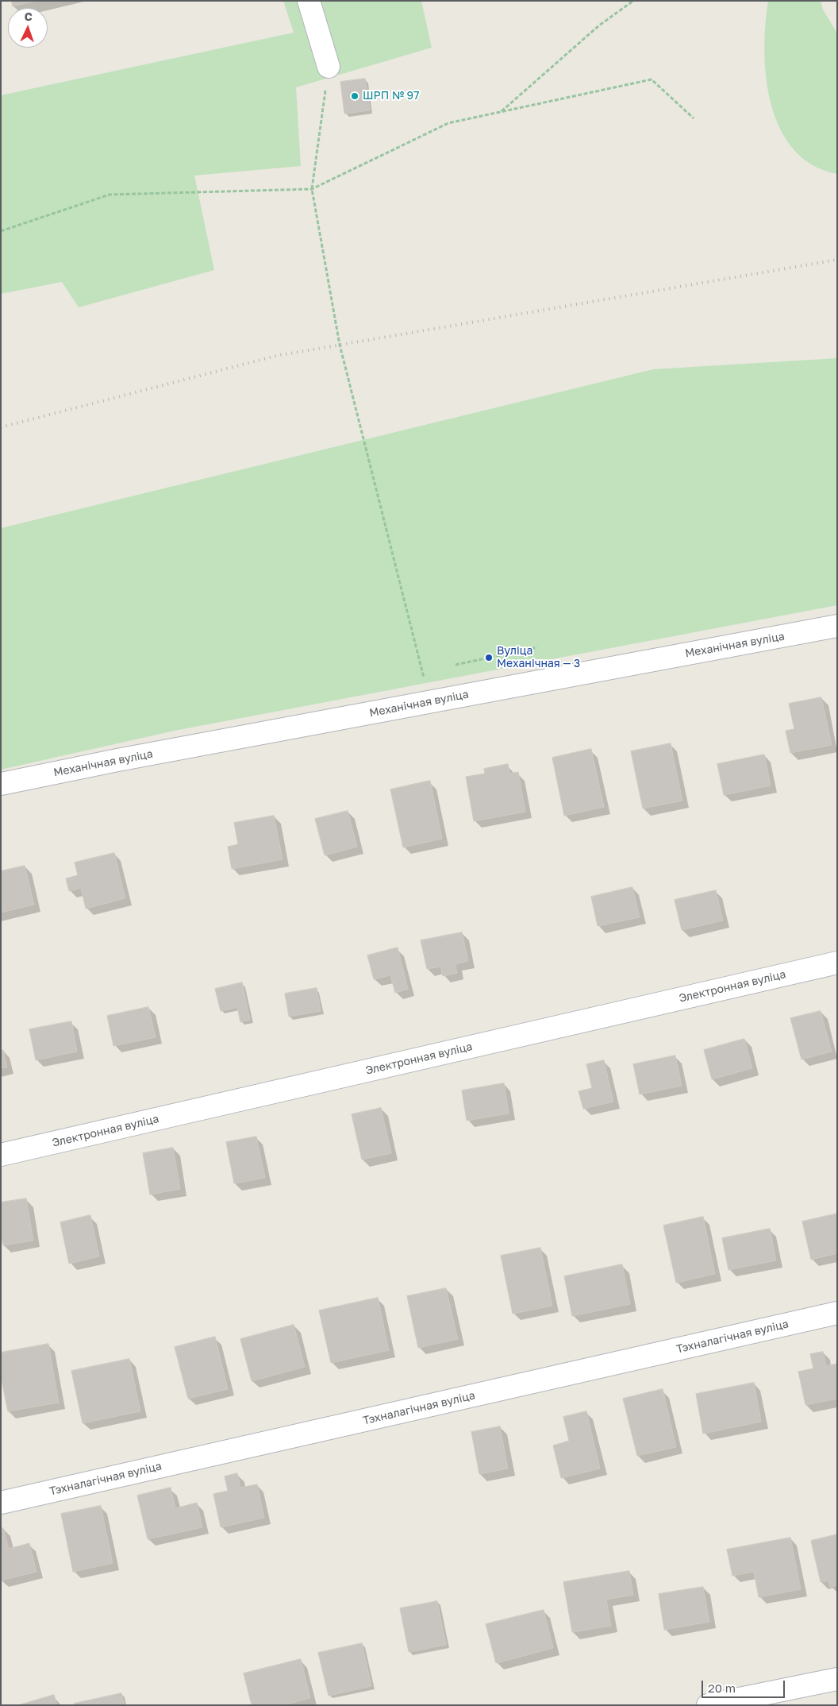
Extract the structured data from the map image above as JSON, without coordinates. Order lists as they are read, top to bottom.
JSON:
{
  "streets": {
    "street": ["Механічная вуліца", "Электронная вуліца", "Тэхналагічная вуліца"]
  },
  "places": ["ШРП № 97", "Вуліца Механічная — 3"],
  "scale_bar": "20 m",
  "north": "top"
}
